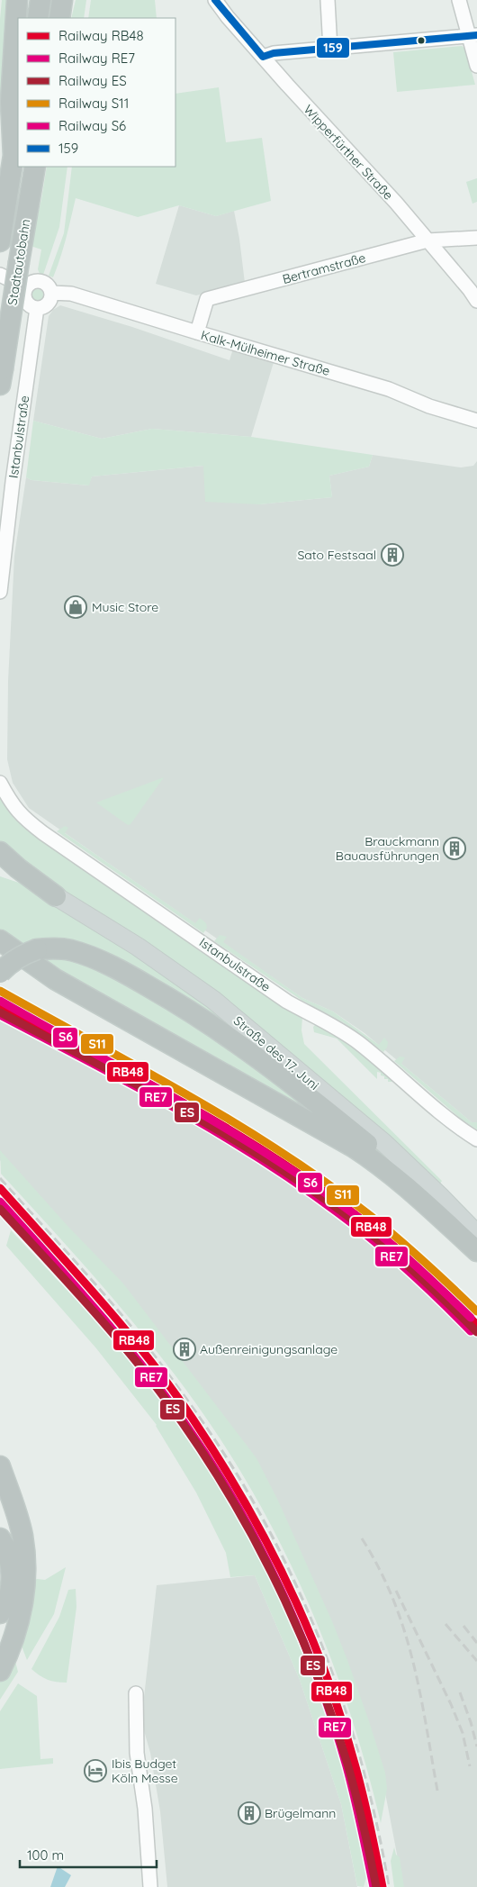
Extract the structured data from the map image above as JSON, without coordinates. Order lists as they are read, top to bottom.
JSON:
{
  "streets": {
    "highway": ["Stadtautobahn"],
    "main road": ["Straße des 17. Juni"],
    "street": [
      "Wipperfürther Straße",
      "Bertramstraße",
      "Kalk-Mülheimer Straße",
      "Istanbulstraße"
    ]
  },
  "crossings": [
    ["Wipperfürther Straße", "Bertramstraße"],
    ["Bertramstraße", "Kalk-Mülheimer Straße"],
    ["Kalk-Mülheimer Straße", "Istanbulstraße"]
  ],
  "places": {
    "building": [
      "Sato Festsaal",
      "Brauckmann Bauausführungen",
      "Außenreinigungsanlage",
      "Brügelmann"
    ],
    "shop": ["Music Store"],
    "hotel": ["Ibis Budget Köln Messe"]
  },
  "lines": [
    "transit line 159",
    "rail line S11",
    "rail line S6",
    "rail line RB48",
    "rail line ES",
    "rail line RE7"
  ],
  "legend": [
    "Railway RB48",
    "Railway RE7",
    "Railway ES",
    "Railway S11",
    "Railway S6",
    "159"
  ],
  "scale_bar": "100 m"
}
